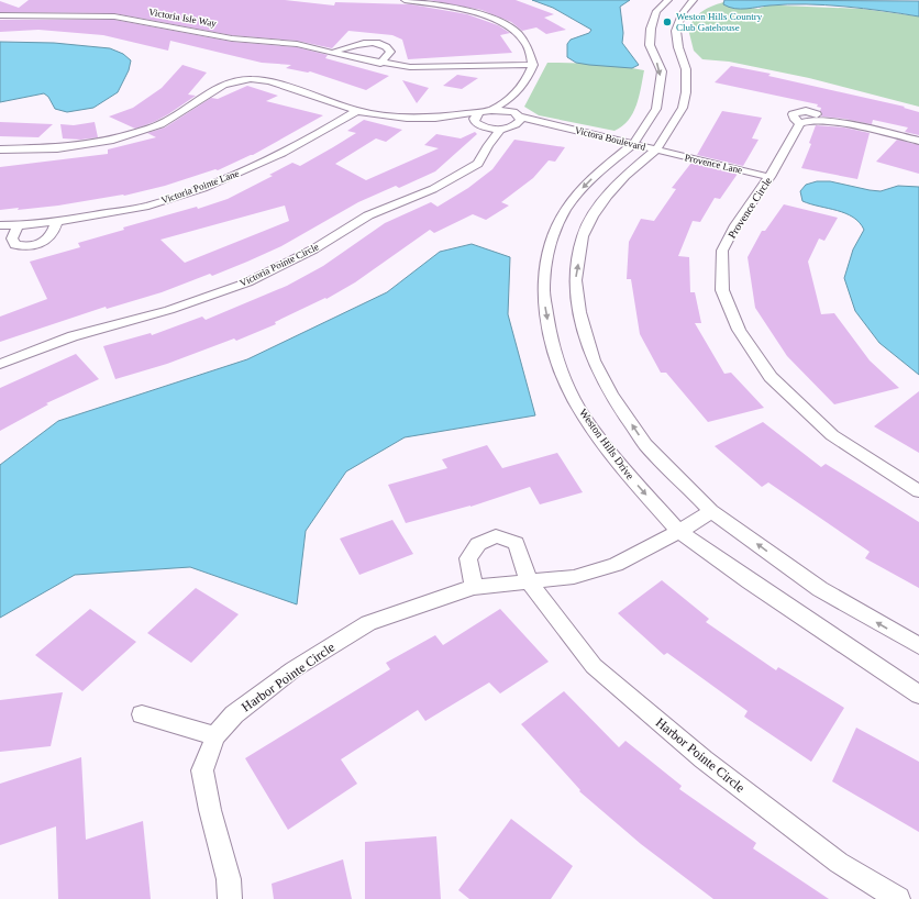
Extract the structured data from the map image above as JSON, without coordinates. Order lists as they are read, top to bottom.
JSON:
{
  "streets": {
    "street": [
      "Victoria Isle Way",
      "Victora Boulevard",
      "Provence Lane",
      "Victoria Pointe Lane",
      "Provence Circle",
      "Victoria Pointe Circle",
      "Weston Hills Drive",
      "Harbor Pointe Circle"
    ]
  },
  "crossings": [
    ["Victora Boulevard", "Provence Lane"],
    ["Victora Boulevard", "Victoria Pointe Circle"],
    ["Victora Boulevard", "Weston Hills Drive"],
    ["Provence Lane", "Provence Circle"],
    ["Weston Hills Drive", "Harbor Pointe Circle"]
  ],
  "one_way": ["Weston Hills Drive"],
  "places": ["Weston Hills Country Club Gatehouse"]
}
